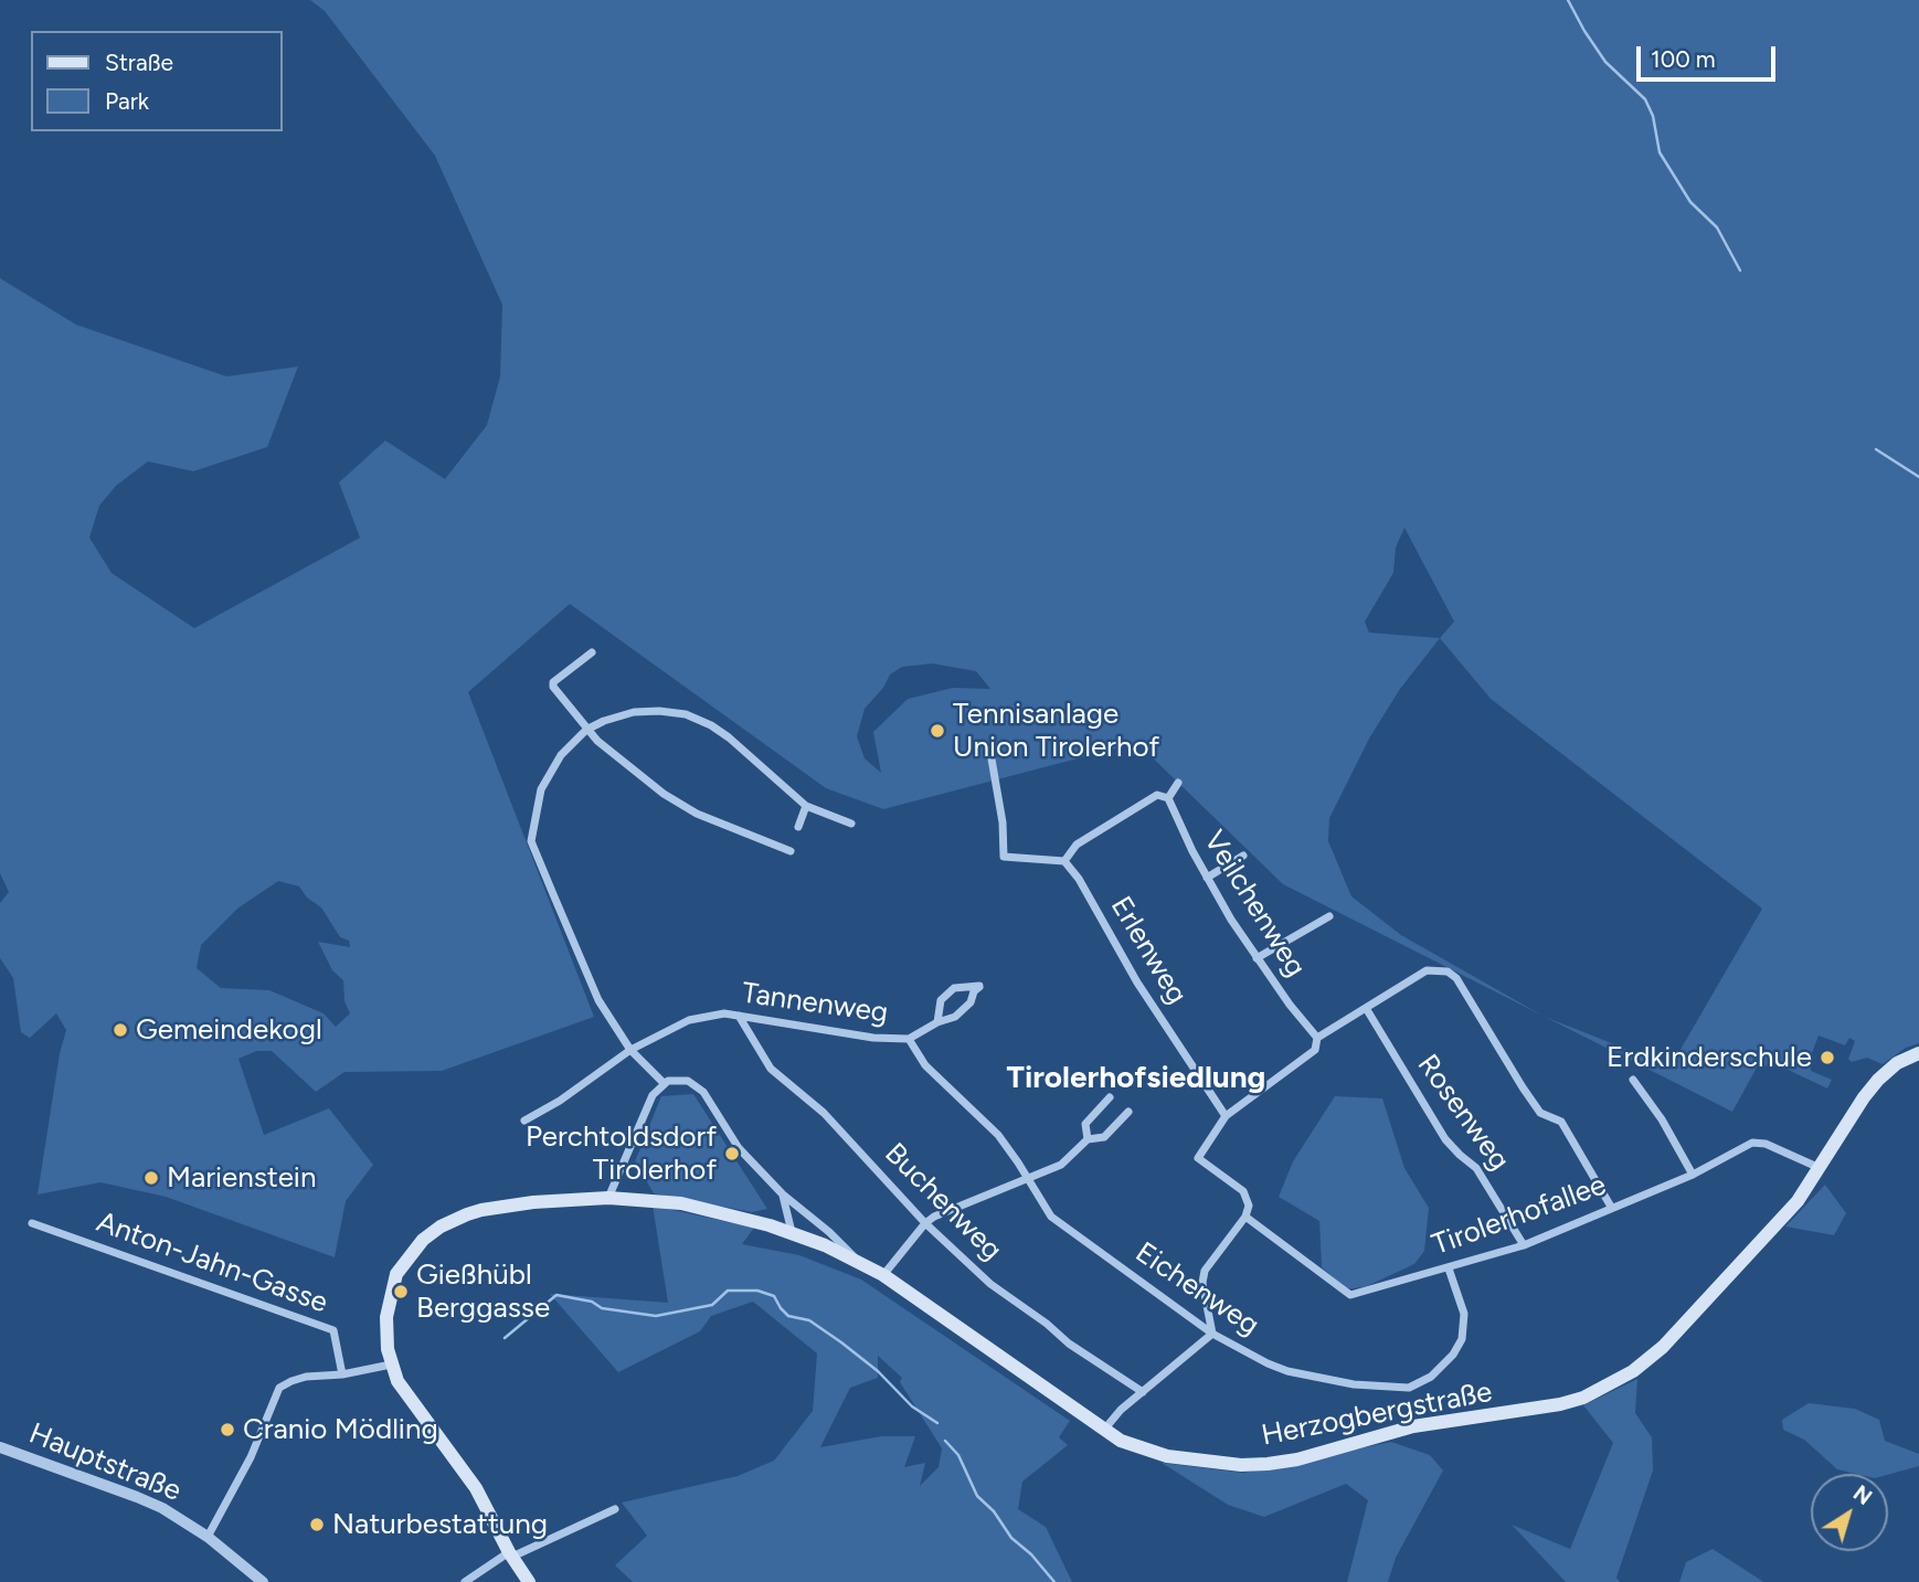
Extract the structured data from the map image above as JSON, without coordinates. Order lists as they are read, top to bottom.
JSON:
{
  "streets": {
    "main road": ["Herzogbergstraße"],
    "street": [
      "Veilchenweg",
      "Erlenweg",
      "Tannenweg",
      "Rosenweg",
      "Buchenweg",
      "Tirolerhofallee",
      "Anton-Jahn-Gasse",
      "Eichenweg",
      "Hauptstraße"
    ]
  },
  "crossings": [
    ["Tannenweg", "Buchenweg"],
    ["Tannenweg", "Eichenweg"],
    ["Rosenweg", "Tirolerhofallee"],
    ["Tirolerhofallee", "Eichenweg"],
    ["Tirolerhofallee", "Herzogbergstraße"]
  ],
  "districts": ["Tirolerhofsiedlung"],
  "places": [
    "Tennisanlage Union Tirolerhof",
    "Gemeindekogl",
    "Erdkinderschule",
    "Perchtoldsdorf Tirolerhof",
    "Marienstein",
    "Gießhübl Berggasse",
    "Cranio Mödling",
    "Naturbestattung"
  ],
  "legend": ["Straße", "Park"],
  "scale_bar": "100 m",
  "north": "top right"
}
